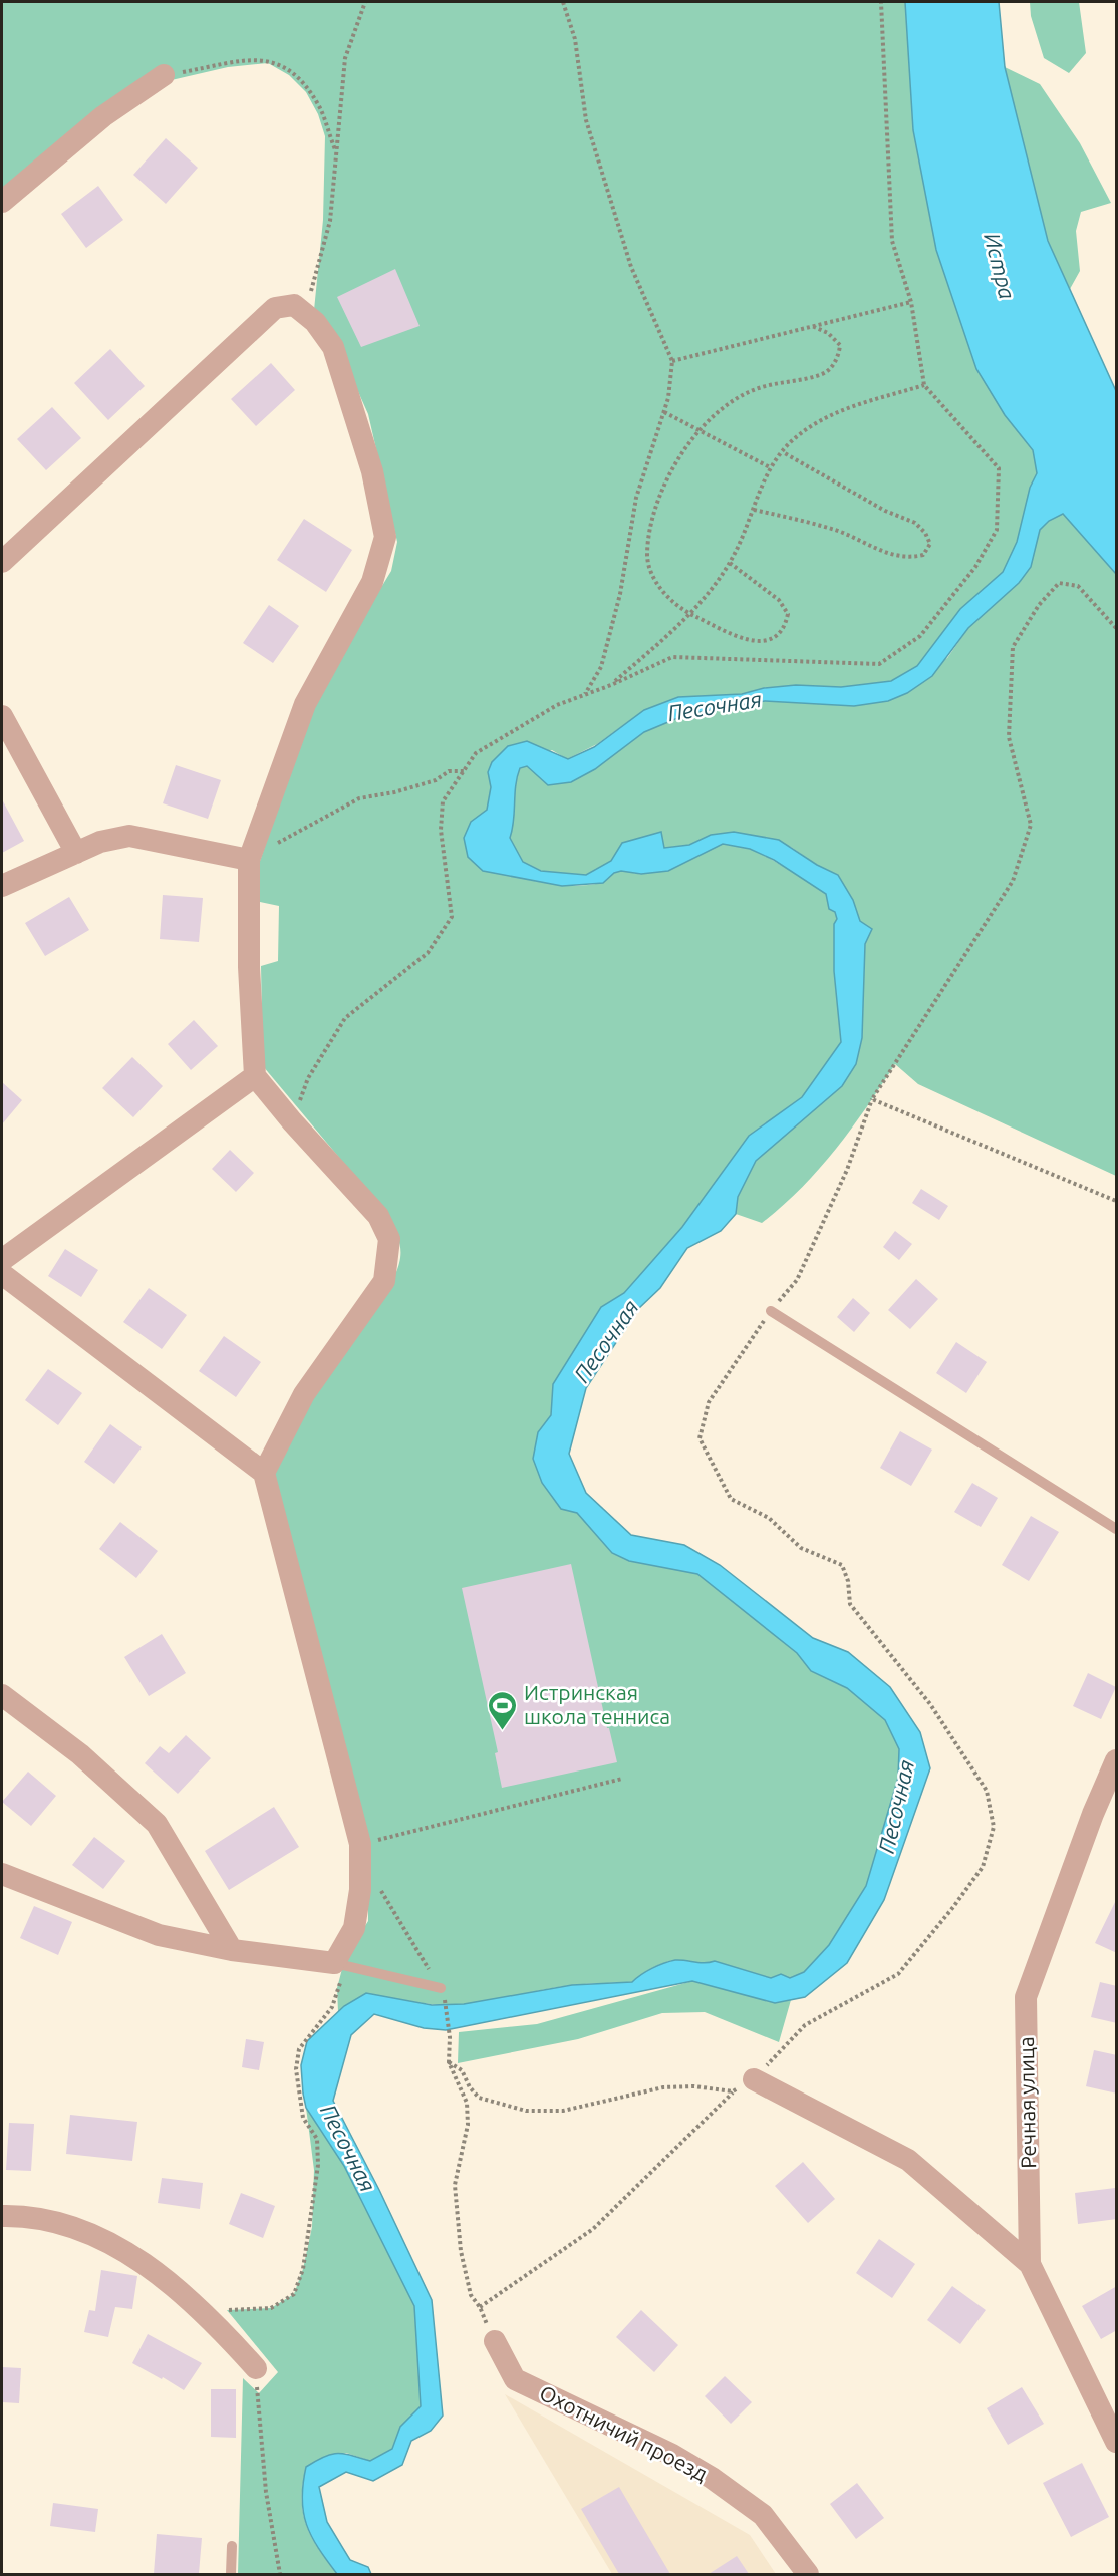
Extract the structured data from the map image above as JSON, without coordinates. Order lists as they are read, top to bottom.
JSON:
{
  "streets": {
    "street": ["Речная улица", "Охотничий проезд"]
  },
  "water": ["Истра", "Песочная"],
  "places": {
    "sports": ["Истринская школа тенниса"]
  }
}
